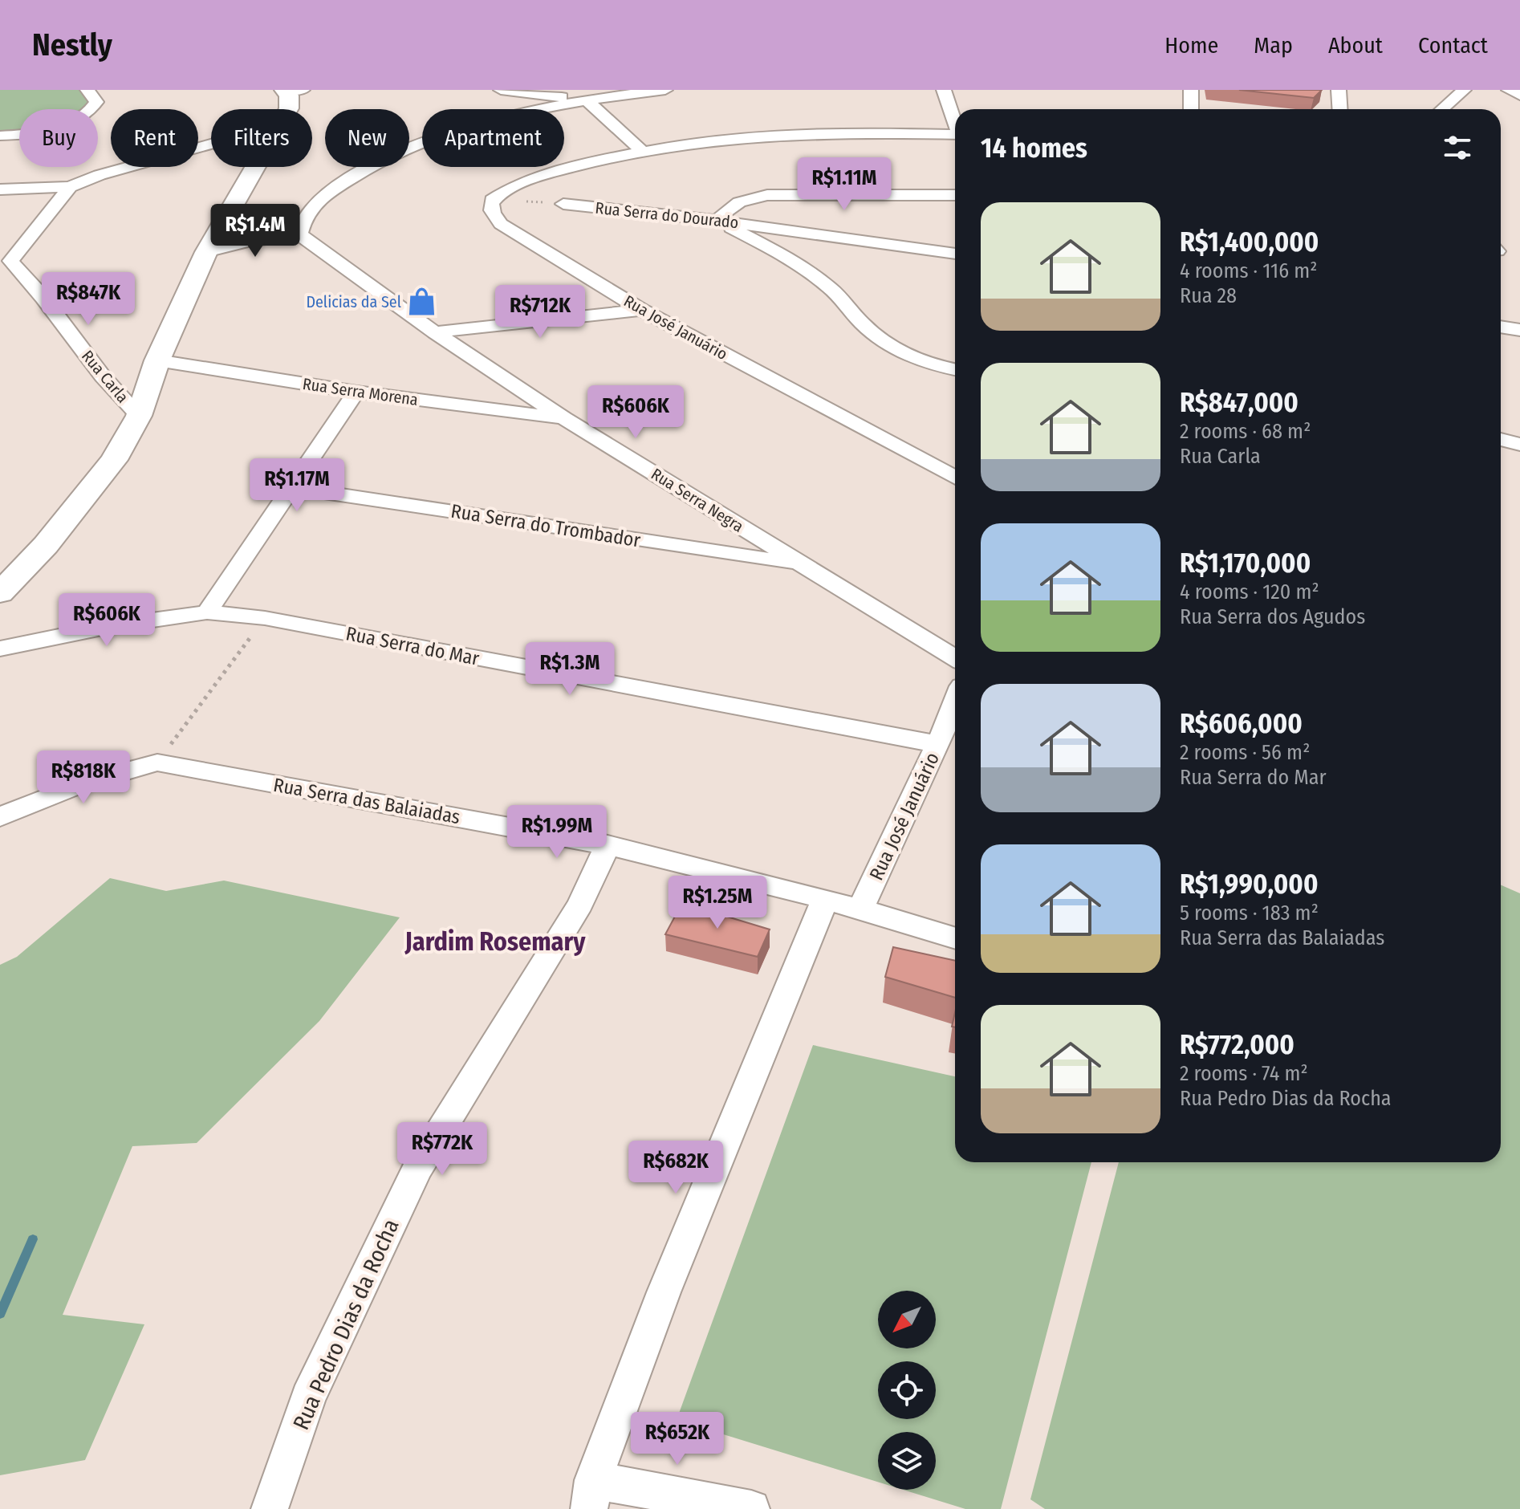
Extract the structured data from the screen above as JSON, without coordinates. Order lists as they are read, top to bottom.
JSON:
{
  "streets": {
    "street": [
      "Rua Serra do Dourado",
      "Rua José Januário",
      "Rua Carla",
      "Rua Serra Morena",
      "Rua Serra Negra",
      "Rua Serra do Trombador",
      "Rua Serra do Mar",
      "Rua Serra das Balaiadas",
      "Rua Pedro Dias da Rocha"
    ]
  },
  "crossings": [
    ["Rua José Januário", "Rua Serra do Mar"],
    ["Rua José Januário", "Rua Serra das Balaiadas"],
    ["Rua Serra Morena", "Rua Serra Negra"],
    ["Rua Serra Negra", "Rua Serra do Trombador"],
    ["Rua Serra das Balaiadas", "Rua Pedro Dias da Rocha"]
  ],
  "districts": ["Jardim Rosemary"],
  "places": {
    "shop": ["Delicias da Sel"]
  },
  "north": "bottom left",
  "page": {
    "header": "Nestly",
    "nav": [
      "Home",
      "Map",
      "About",
      "Contact"
    ],
    "chip": [
      "Buy",
      "Rent",
      "Filters",
      "New",
      "Apartment"
    ],
    "heading": "14 homes",
    "price": [
      "R$1.11M",
      "R$1.4M",
      "R$847K",
      "R$712K",
      "R$606K",
      "R$1.17M",
      "R$606K",
      "R$1.3M",
      "R$818K",
      "R$1.99M",
      "R$1.25M",
      "R$772K",
      "R$682K",
      "R$652K"
    ],
    "list": [
      {
        "name": "R$1,400,000",
        "note": "4 rooms · 116 m² · Rua 28"
      },
      {
        "name": "R$847,000",
        "note": "2 rooms · 68 m² · Rua Carla"
      },
      {
        "name": "R$1,170,000",
        "note": "4 rooms · 120 m² · Rua Serra dos Agudos"
      },
      {
        "name": "R$606,000",
        "note": "2 rooms · 56 m² · Rua Serra do Mar"
      },
      {
        "name": "R$1,990,000",
        "note": "5 rooms · 183 m² · Rua Serra das Balaiadas"
      },
      {
        "name": "R$772,000",
        "note": "2 rooms · 74 m² · Rua Pedro Dias da Rocha"
      }
    ]
  }
}
